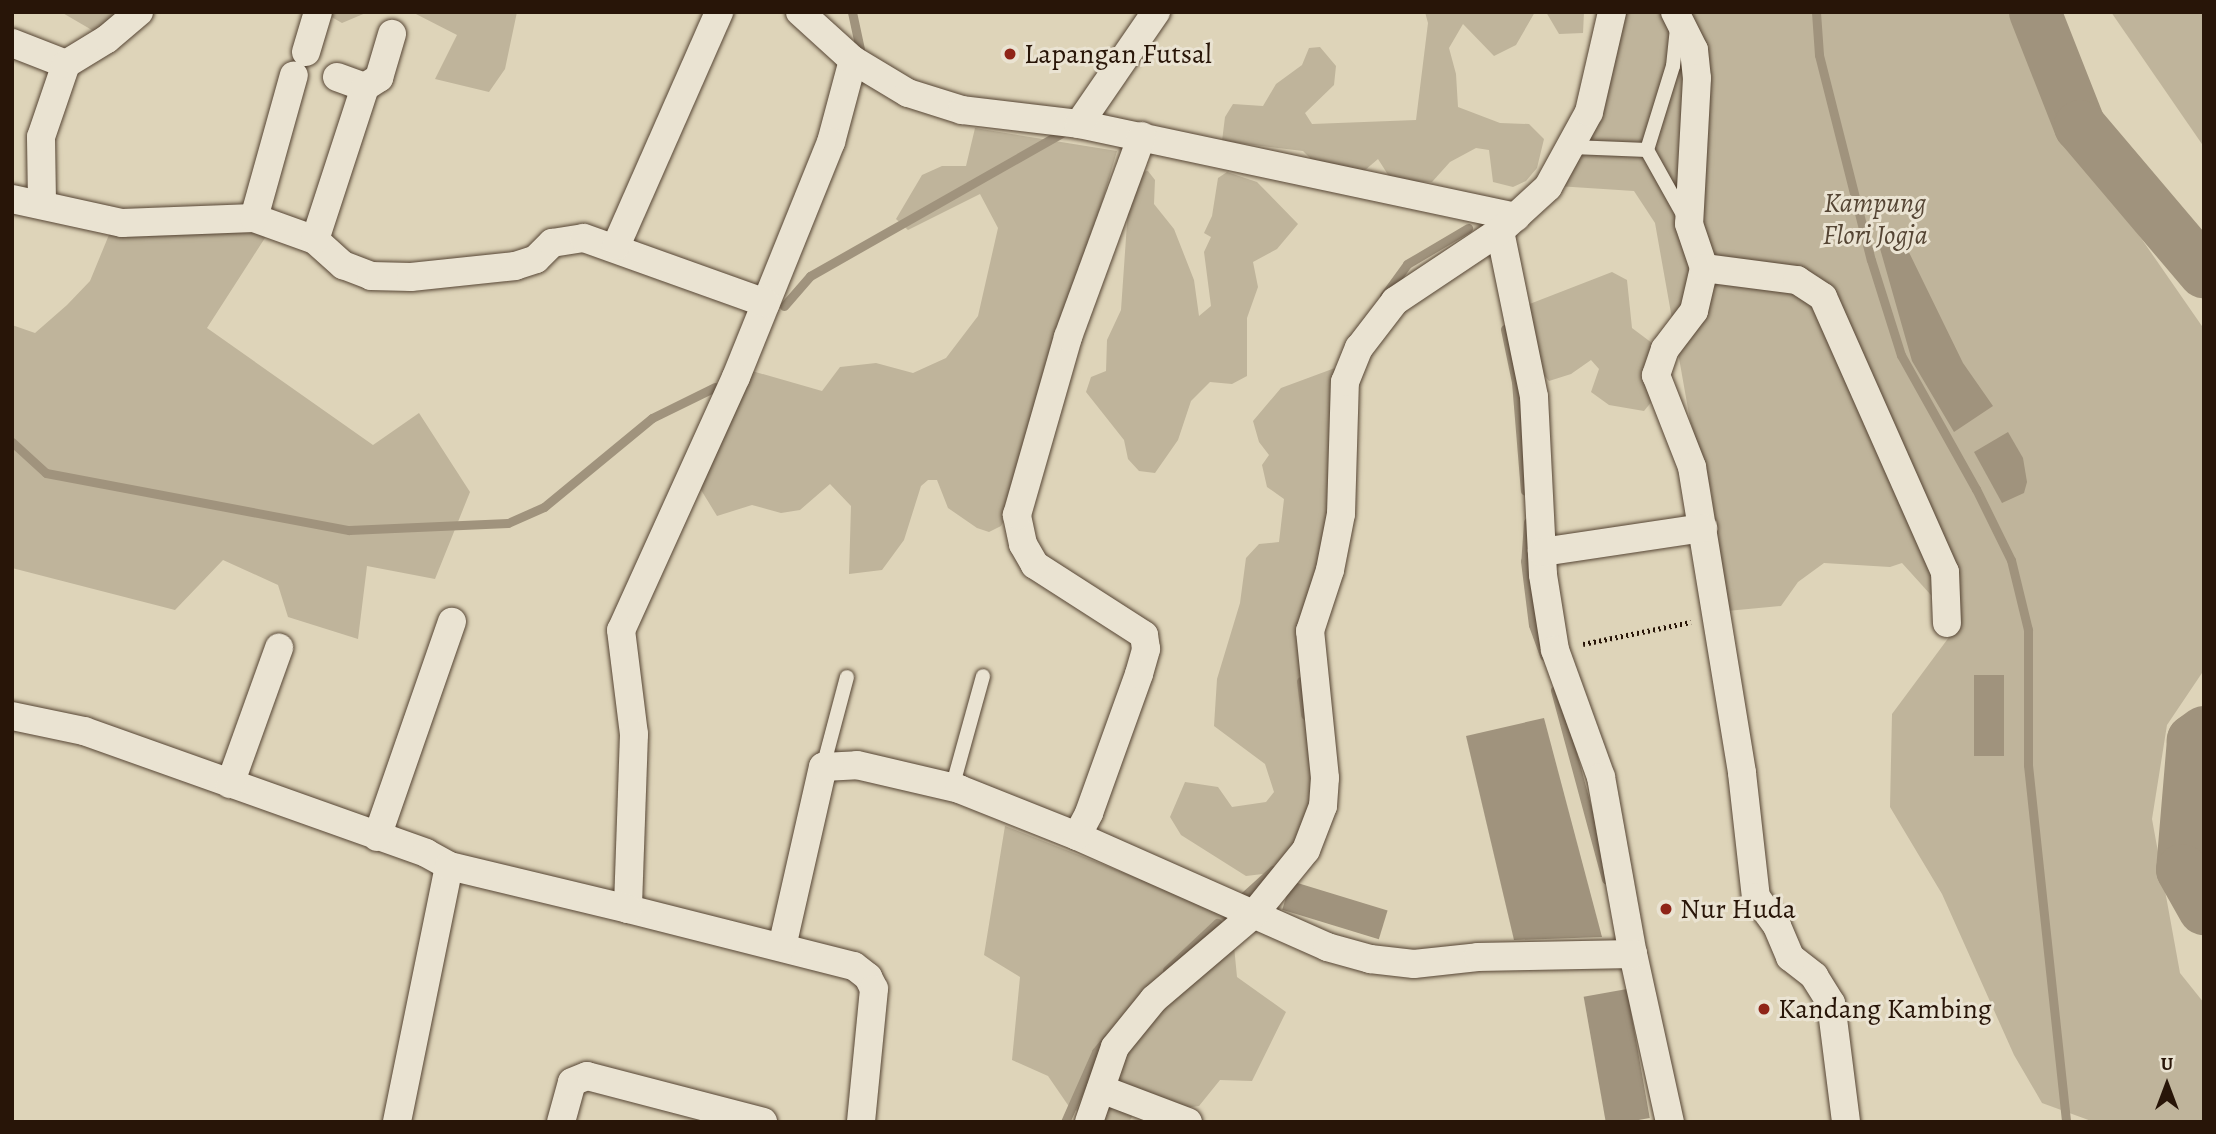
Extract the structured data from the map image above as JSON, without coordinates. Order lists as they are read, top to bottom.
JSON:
{
  "parks": ["Kampung Flori Jogja"],
  "places": ["Lapangan Futsal", "Nur Huda", "Kandang Kambing"],
  "north": "top"
}
